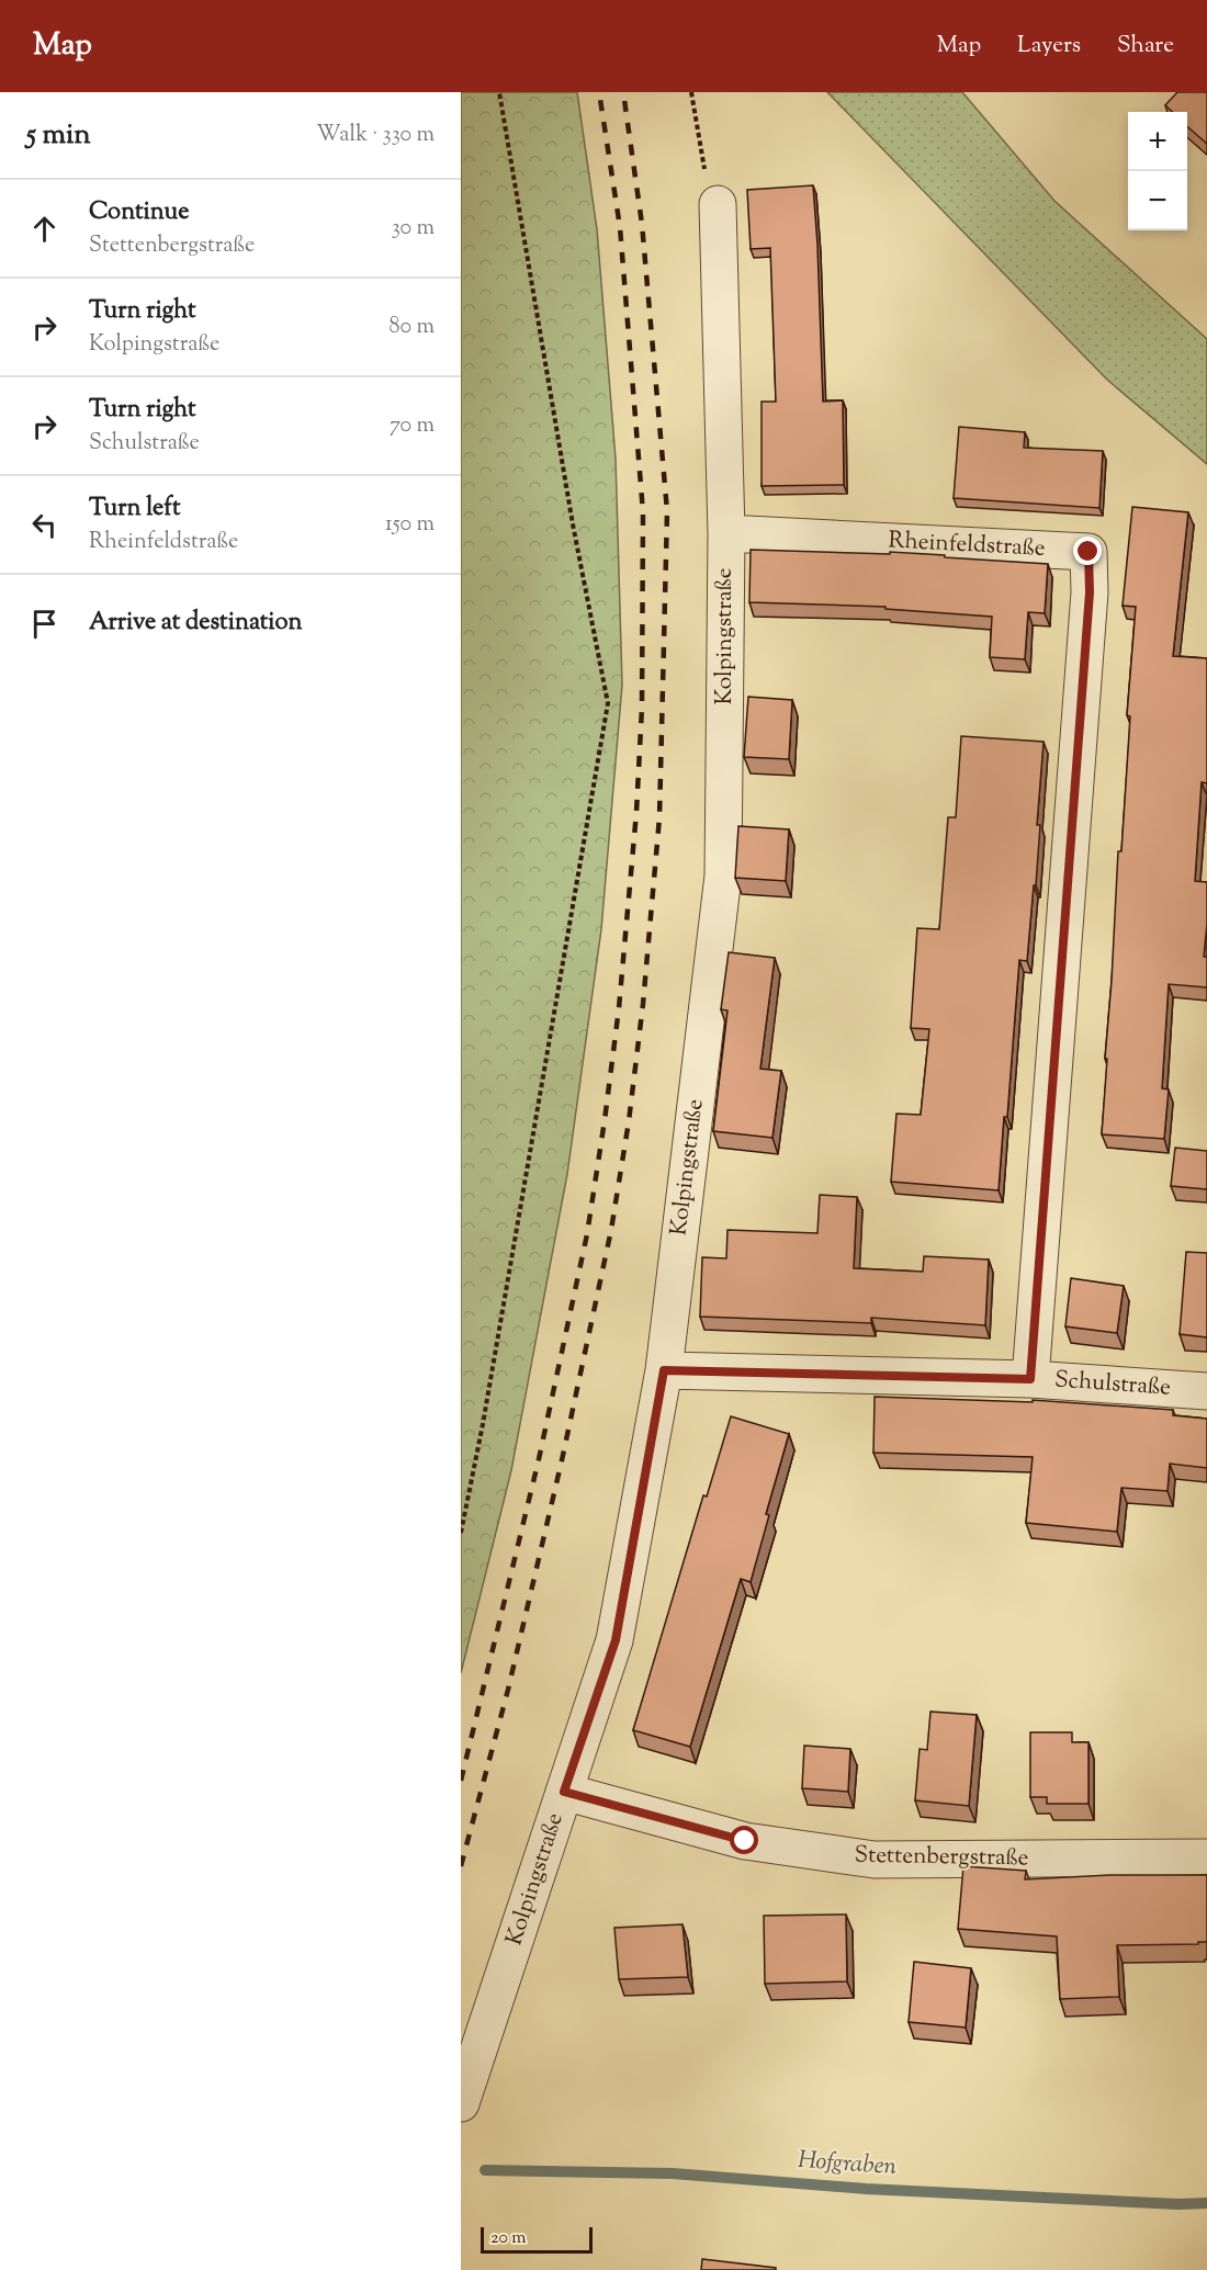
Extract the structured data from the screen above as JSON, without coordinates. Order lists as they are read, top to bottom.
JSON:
{
  "streets": {
    "street": [
      "Rheinfeldstraße",
      "Kolpingstraße",
      "Schulstraße",
      "Stettenbergstraße"
    ]
  },
  "crossings": [
    ["Rheinfeldstraße", "Kolpingstraße"],
    ["Rheinfeldstraße", "Schulstraße"],
    ["Kolpingstraße", "Schulstraße"],
    ["Kolpingstraße", "Stettenbergstraße"]
  ],
  "water": ["Hofgraben"],
  "scale_bar": "20 m",
  "page": {
    "header": "Map",
    "nav": ["Map", "Layers", "Share"],
    "heading": ["5 min", "Walk · 330 m"],
    "map_buttons": ["+", "−"],
    "list": [
      ["Continue", "Stettenbergstraße", "30 m"],
      ["Turn right", "Kolpingstraße", "80 m"],
      ["Turn right", "Schulstraße", "70 m"],
      ["Turn left", "Rheinfeldstraße", "150 m"],
      "Arrive at destination"
    ],
    "scale": "20 m"
  }
}
